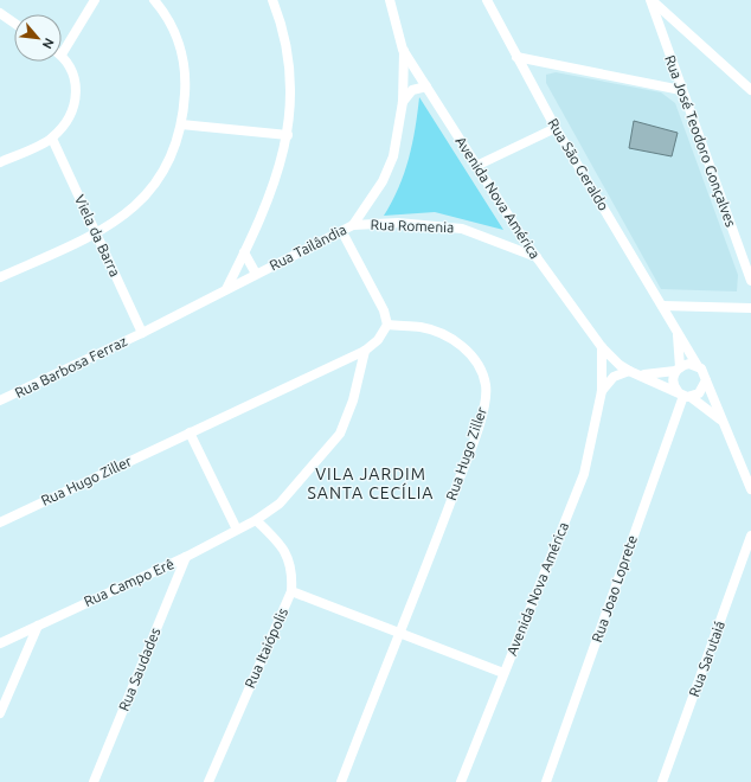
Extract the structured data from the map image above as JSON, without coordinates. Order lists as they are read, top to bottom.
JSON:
{
  "streets": {
    "street": [
      "Rua José Teodoro Gonçalves",
      "Rua São Geraldo",
      "Avenida Nova América",
      "Rua Romenia",
      "Viela da Barra",
      "Rua Tailândia",
      "Rua Barbosa Ferraz",
      "Rua Hugo Ziller",
      "Rua Campo Erê",
      "Rua Joao Loprete",
      "Rua Itaiópolis",
      "Rua Sarutaiá",
      "Rua Saudades"
    ]
  },
  "crossings": [
    ["Rua São Geraldo", "Rua Joao Loprete"],
    ["Avenida Nova América", "Rua Romenia"],
    ["Avenida Nova América", "Rua Tailândia"],
    ["Rua Romenia", "Rua Tailândia"],
    ["Viela da Barra", "Rua Tailândia"],
    ["Viela da Barra", "Rua Barbosa Ferraz"],
    ["Rua Tailândia", "Rua Barbosa Ferraz"],
    ["Rua Hugo Ziller", "Rua Campo Erê"],
    ["Rua Campo Erê", "Rua Itaiópolis"],
    ["Rua Campo Erê", "Rua Saudades"]
  ],
  "districts": ["VILA JARDIM SANTA CECÍLIA"],
  "north": "bottom right"
}
